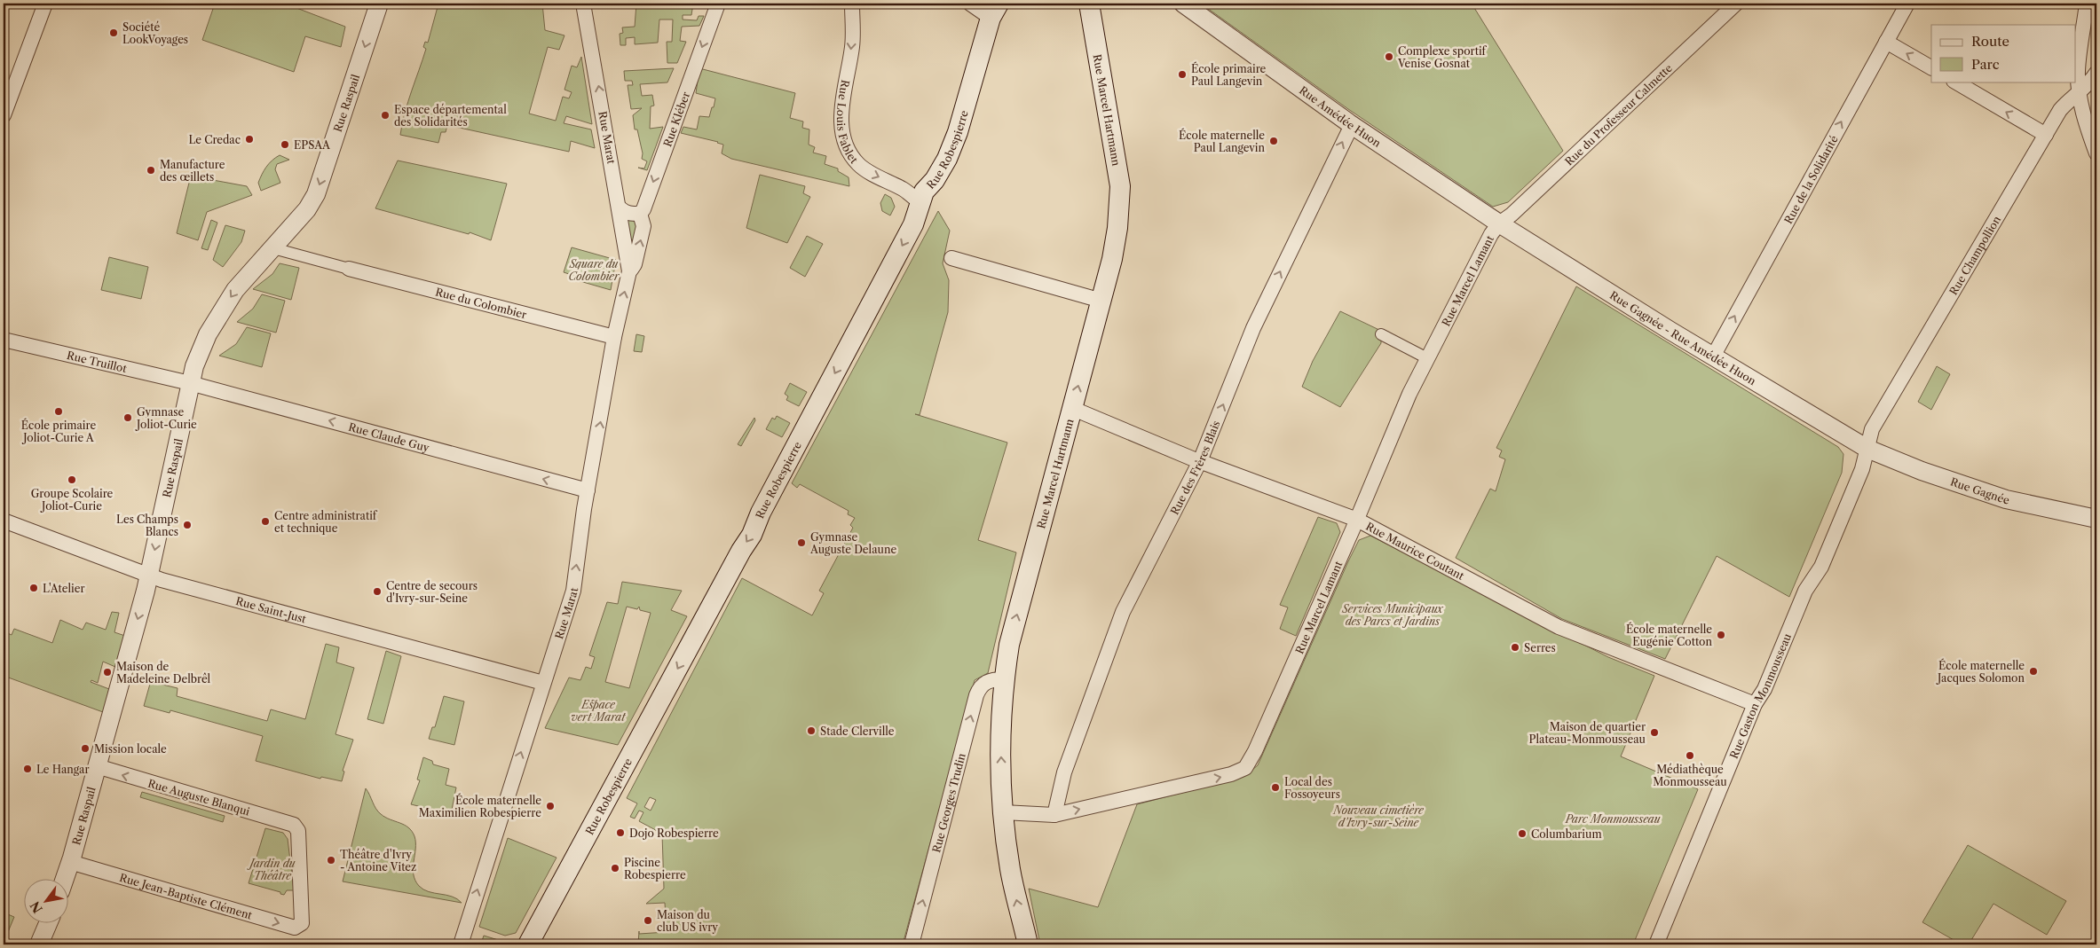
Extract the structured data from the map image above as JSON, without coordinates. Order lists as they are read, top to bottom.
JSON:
{
  "streets": {
    "main road": ["Rue Marcel Hartmann", "Rue Robespierre"],
    "street": [
      "Rue Raspail",
      "Rue du Professeur Calmette",
      "Rue Amédée Huon",
      "Rue Kléber",
      "Rue Louis Fablet",
      "Rue Marat",
      "Rue de la Solidarité",
      "Rue Champollion",
      "Rue Marcel Lamant",
      "Rue du Colombier",
      "Rue Gagnée - Rue Amédée Huon",
      "Rue Truillot",
      "Rue Claude Guy",
      "Rue des Frères Blais",
      "Rue Gagnée",
      "Rue Maurice Coutant",
      "Rue Saint-Just",
      "Rue Gaston Monmousseau",
      "Rue Auguste Blanqui",
      "Rue Georges Trudin",
      "Rue Jean-Baptiste Clément"
    ]
  },
  "crossings": [
    ["Rue Raspail", "Rue Truillot"],
    ["Rue Raspail", "Rue Claude Guy"],
    ["Rue Raspail", "Rue Saint-Just"],
    ["Rue Raspail", "Rue Auguste Blanqui"],
    ["Rue Raspail", "Rue Jean-Baptiste Clément"],
    ["Rue Marcel Hartmann", "Rue Marcel Lamant"],
    ["Rue Marcel Hartmann", "Rue Maurice Coutant"],
    ["Rue Marcel Hartmann", "Rue Georges Trudin"],
    ["Rue du Professeur Calmette", "Rue Amédée Huon"],
    ["Rue du Professeur Calmette", "Rue Marcel Lamant"],
    ["Rue du Professeur Calmette", "Rue Gagnée - Rue Amédée Huon"],
    ["Rue Amédée Huon", "Rue Marcel Lamant"],
    ["Rue Amédée Huon", "Rue Gagnée - Rue Amédée Huon"],
    ["Rue Amédée Huon", "Rue des Frères Blais"],
    ["Rue Kléber", "Rue Marat"],
    ["Rue Louis Fablet", "Rue Robespierre"],
    ["Rue Marat", "Rue du Colombier"],
    ["Rue Marat", "Rue Claude Guy"],
    ["Rue Marat", "Rue Saint-Just"],
    ["Rue de la Solidarité", "Rue Gagnée - Rue Amédée Huon"],
    ["Rue Champollion", "Rue Gagnée - Rue Amédée Huon"],
    ["Rue Champollion", "Rue Gagnée"],
    ["Rue Champollion", "Rue Gaston Monmousseau"],
    ["Rue Marcel Lamant", "Rue Gagnée - Rue Amédée Huon"],
    ["Rue Marcel Lamant", "Rue des Frères Blais"],
    ["Rue Marcel Lamant", "Rue Maurice Coutant"],
    ["Rue Gagnée - Rue Amédée Huon", "Rue Gagnée"],
    ["Rue Gagnée - Rue Amédée Huon", "Rue Gaston Monmousseau"],
    ["Rue Truillot", "Rue Claude Guy"],
    ["Rue des Frères Blais", "Rue Maurice Coutant"],
    ["Rue Gagnée", "Rue Gaston Monmousseau"],
    ["Rue Maurice Coutant", "Rue Gaston Monmousseau"],
    ["Rue Auguste Blanqui", "Rue Jean-Baptiste Clément"]
  ],
  "one_way": [
    "Rue Raspail",
    "Rue Marcel Hartmann",
    "Rue Kléber",
    "Rue Louis Fablet",
    "Rue Marat",
    "Rue Robespierre",
    "Rue de la Solidarité",
    "Rue Marcel Lamant",
    "Rue Claude Guy",
    "Rue des Frères Blais",
    "Rue Auguste Blanqui",
    "Rue Georges Trudin",
    "Rue Jean-Baptiste Clément"
  ],
  "parks": [
    "Square du Colombier",
    "Services Municipaux des Parcs et Jardins",
    "Espace vert Marat",
    "Nouveau cimetière d'Ivry-sur-Seine",
    "Parc Monmousseau",
    "Jardin du Théâtre"
  ],
  "places": [
    "Société LookVoyages",
    "Complexe sportif Venise Gosnat",
    "École primaire Paul Langevin",
    "Espace départemental des Solidarités",
    "Le Credac",
    "École maternelle Paul Langevin",
    "EPSAA",
    "Manufacture des œillets",
    "École primaire Joliot-Curie A",
    "Gymnase Joliot-Curie",
    "Groupe Scolaire Joliot-Curie",
    "Centre administratif et technique",
    "Les Champs Blancs",
    "Gymnase Auguste Delaune",
    "L'Atelier",
    "Centre de secours d'Ivry-sur-Seine",
    "École maternelle Eugénie Cotton",
    "Serres",
    "École maternelle Jacques Solomon",
    "Maison de Madeleine Delbrêl",
    "Stade Clerville",
    "Maison de quartier Plateau-Monmousseau",
    "Mission locale",
    "Médiathèque Monmousseau",
    "Le Hangar",
    "Local des Fossoyeurs",
    "École maternelle Maximilien Robespierre",
    "Dojo Robespierre",
    "Columbarium",
    "Théâtre d'Ivry - Antoine Vitez",
    "Piscine Robespierre",
    "Maison du club US ivry"
  ],
  "legend": ["Route", "Parc"],
  "north": "bottom left"
}
